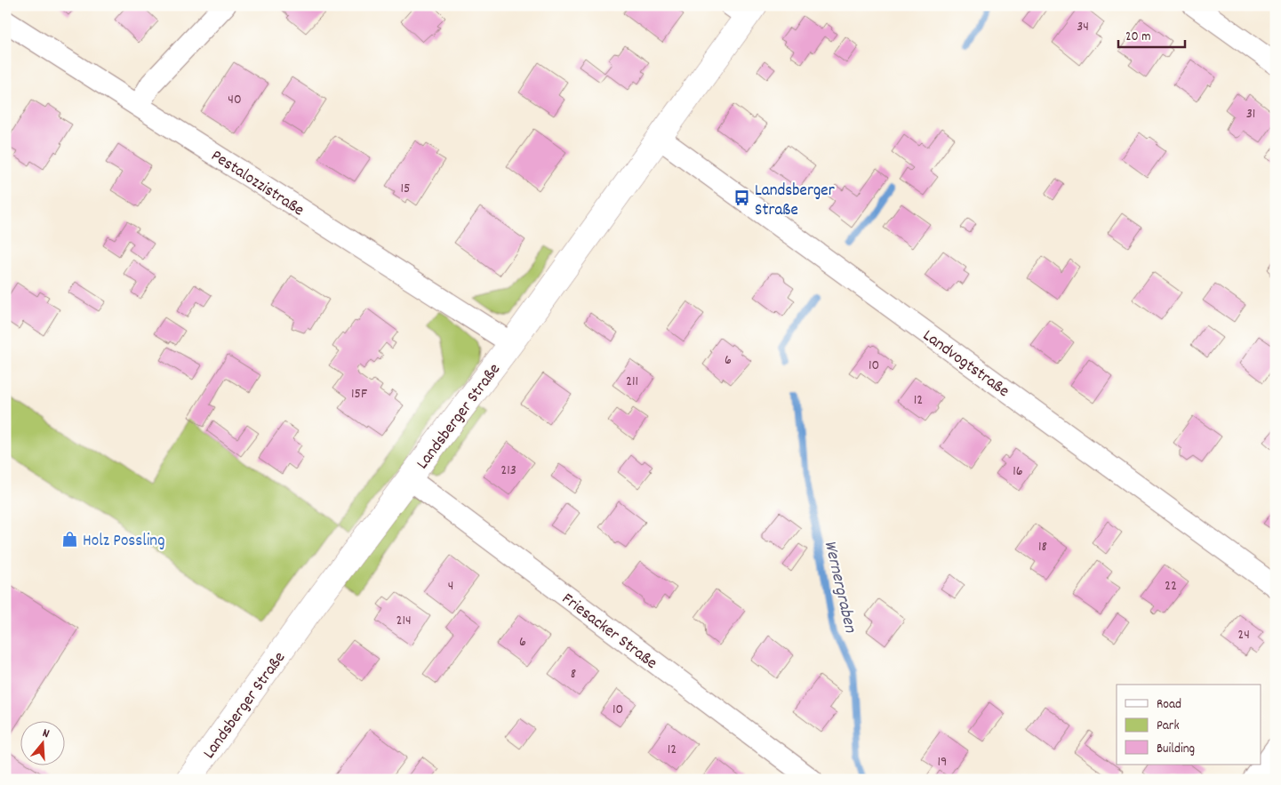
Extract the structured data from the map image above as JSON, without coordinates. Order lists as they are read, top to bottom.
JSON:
{
  "streets": {
    "street": [
      "Pestalozzistraße",
      "Landvogtstraße",
      "Landsberger Straße",
      "Friesacker Straße"
    ]
  },
  "crossings": [
    ["Pestalozzistraße", "Landsberger Straße"],
    ["Landvogtstraße", "Landsberger Straße"],
    ["Landsberger Straße", "Friesacker Straße"]
  ],
  "water": ["Wernergraben"],
  "places": {
    "bus stop": ["Landsberger Straße"],
    "shop": ["Holz Possling"]
  },
  "house_numbers": [
    "34",
    "40",
    "31",
    "15",
    "6",
    "10",
    "211",
    "15F",
    "12",
    "213",
    "16",
    "18",
    "4",
    "22",
    "214",
    "24",
    "6",
    "8",
    "10",
    "12",
    "19"
  ],
  "legend": ["Road", "Park", "Building"],
  "scale_bar": "20 m",
  "north": "top"
}
